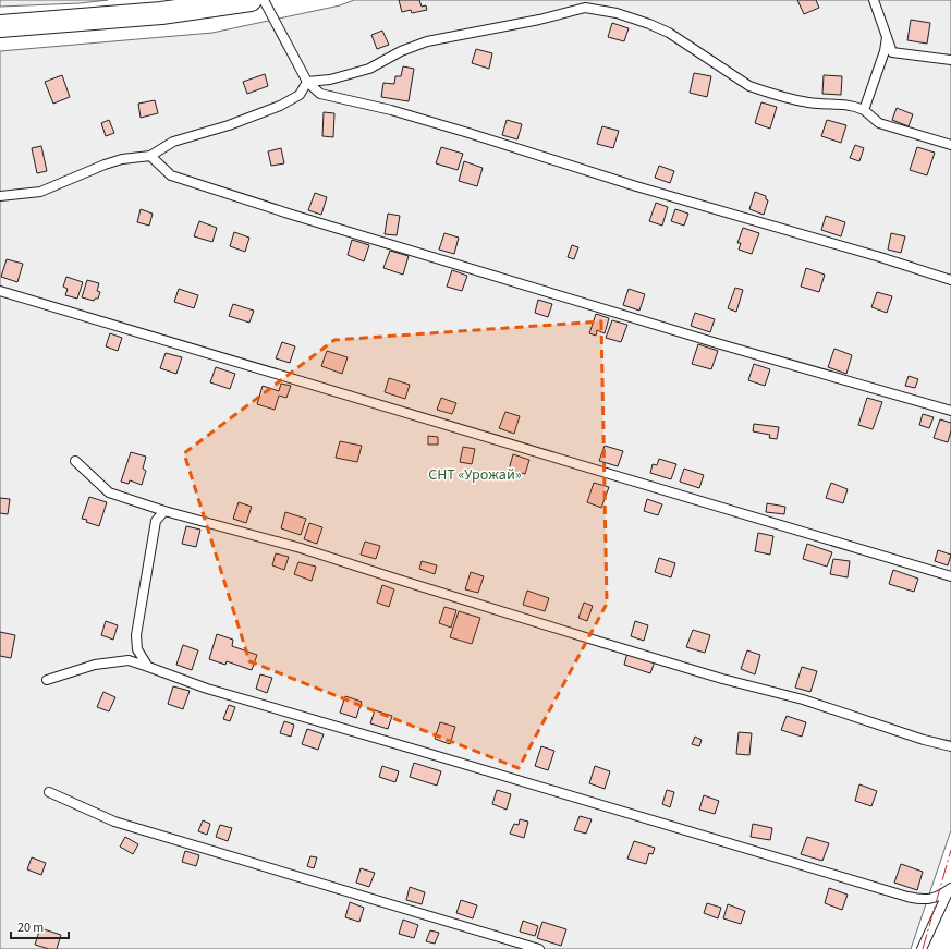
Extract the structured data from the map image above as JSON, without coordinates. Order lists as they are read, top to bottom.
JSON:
{
  "parks": ["СНТ «Урожай»"],
  "scale_bar": "20 m"
}
